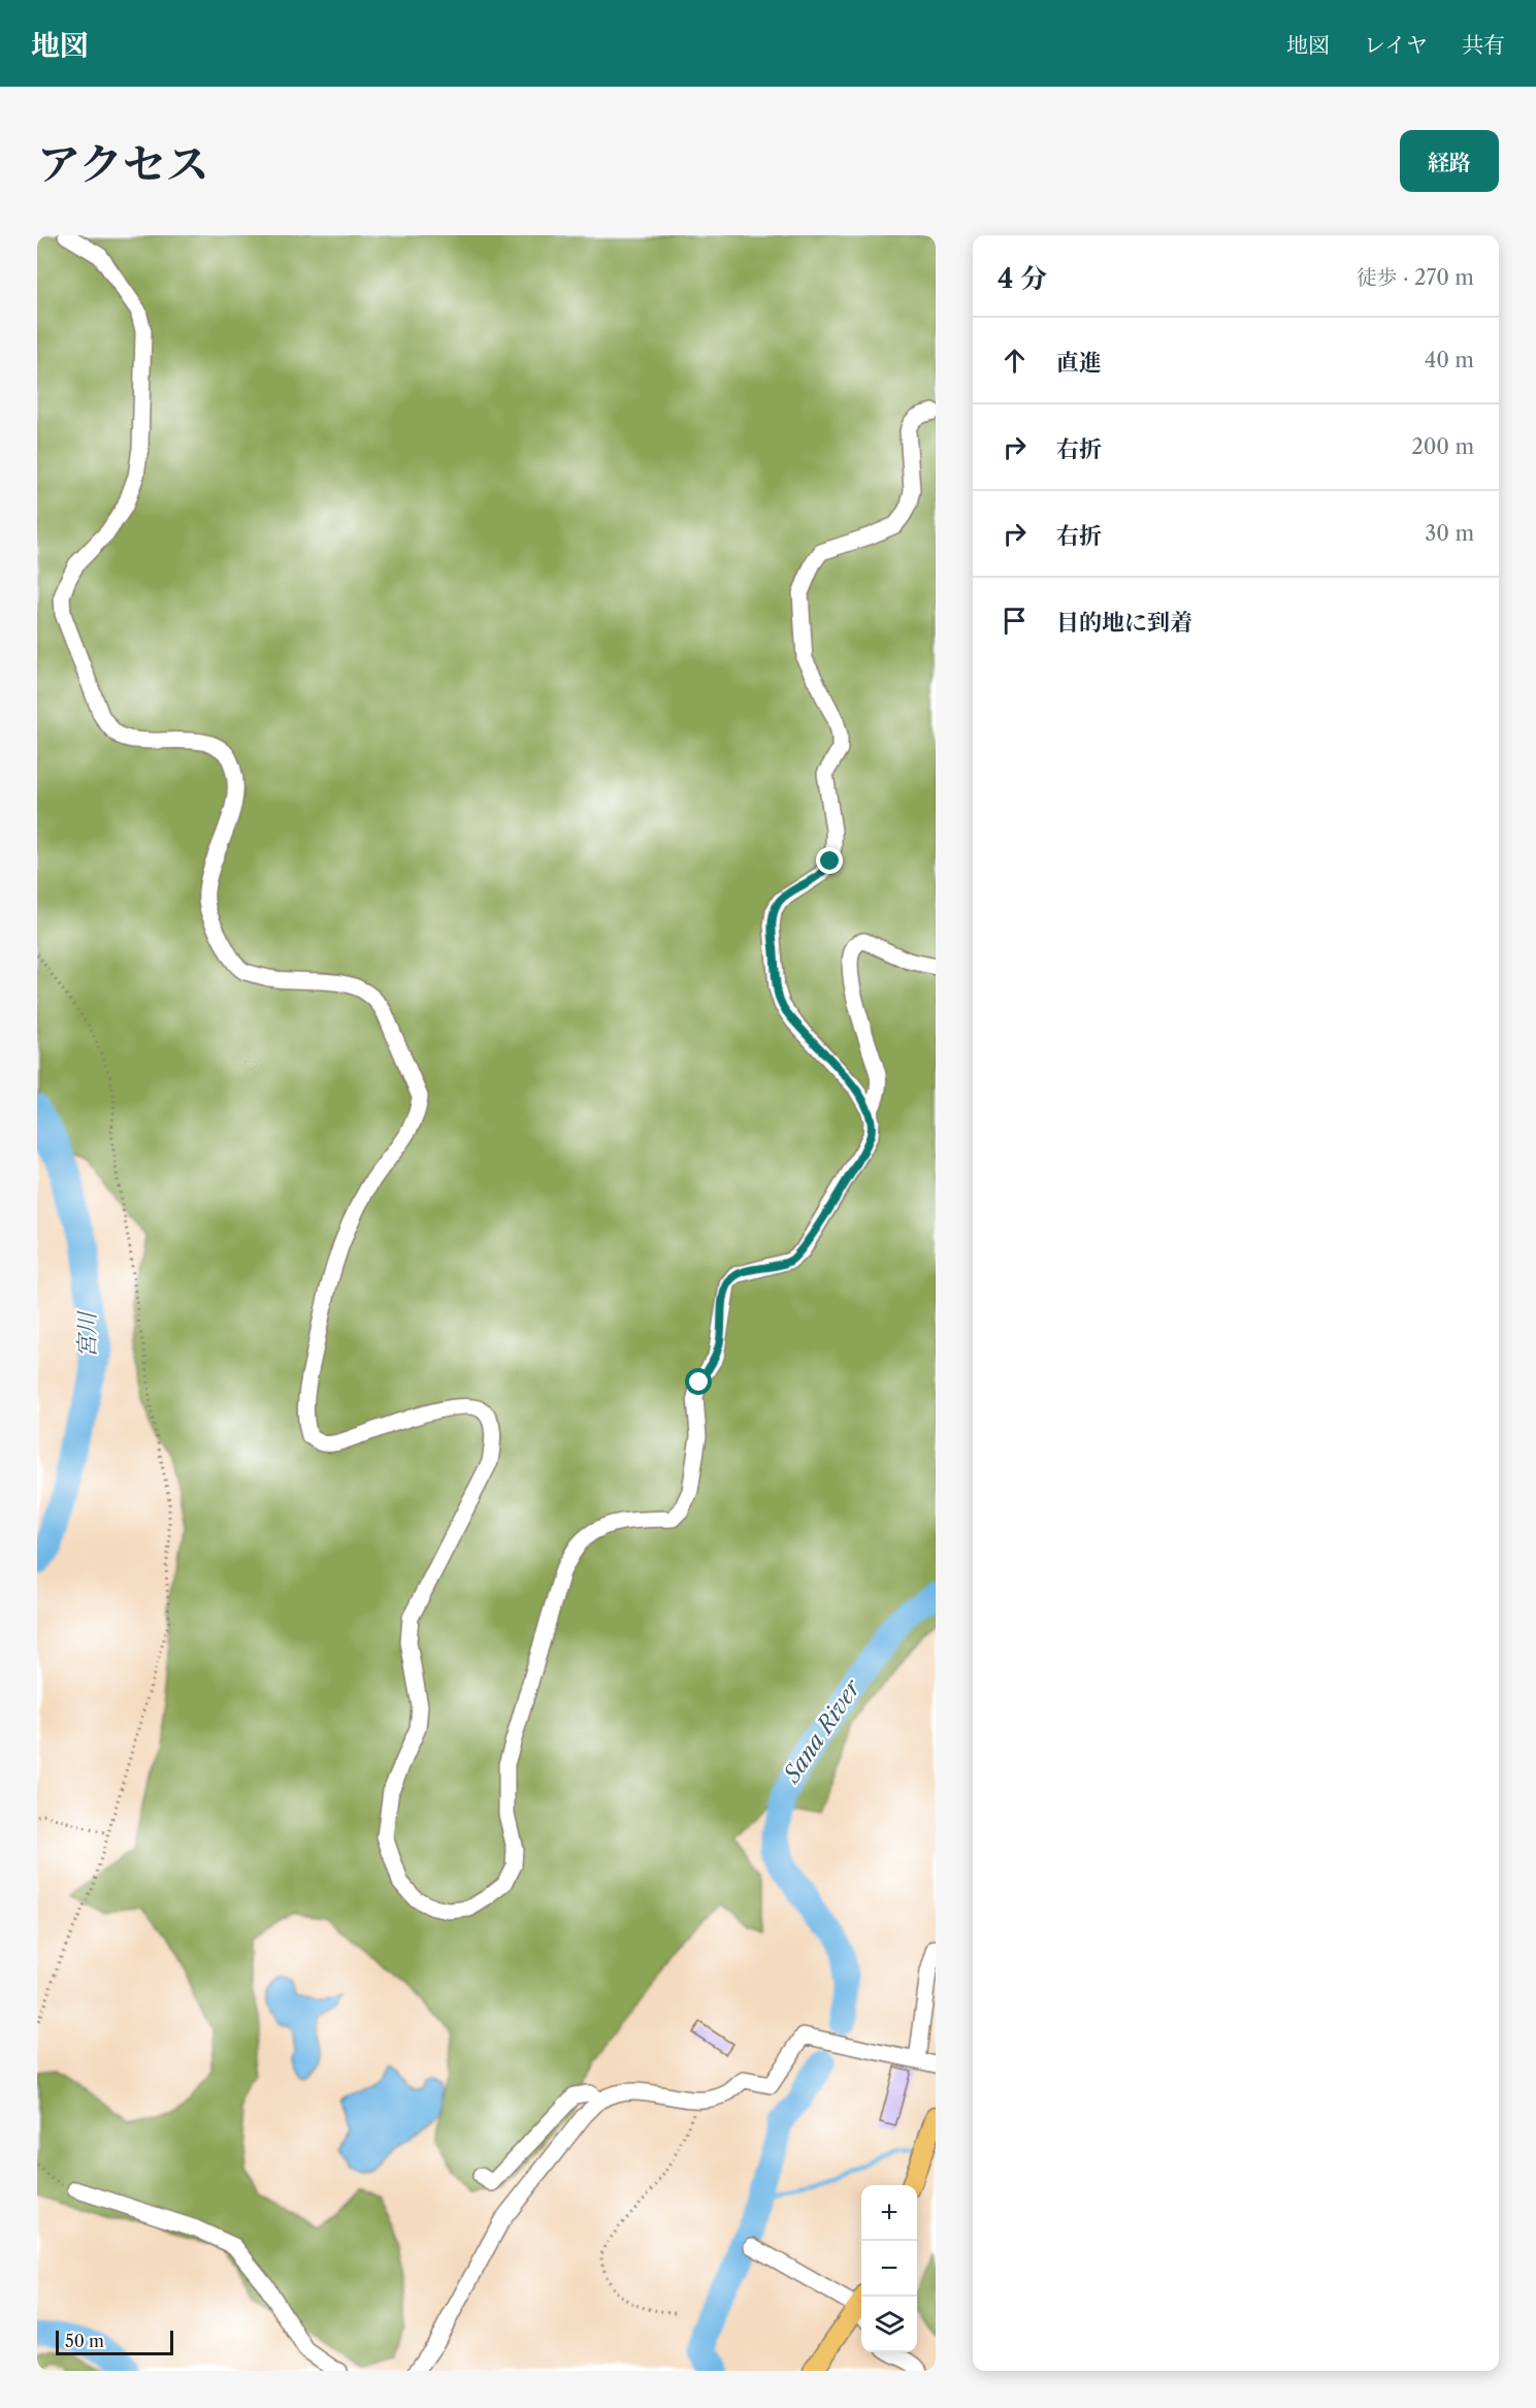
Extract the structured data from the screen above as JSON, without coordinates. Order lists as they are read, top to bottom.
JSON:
{
  "water": ["宮川", "Sana River"],
  "scale_bar": "50 m",
  "page": {
    "header": "地図",
    "nav": ["地図", "レイヤ", "共有"],
    "title": "アクセス",
    "buttons": "経路",
    "heading": ["4 分", "徒歩 · 270 m"],
    "list": [
      ["直進", "40 m"],
      ["右折", "200 m"],
      ["右折", "30 m"],
      "目的地に到着"
    ],
    "map_buttons": ["+", "−"],
    "scale": "50 m"
  }
}
